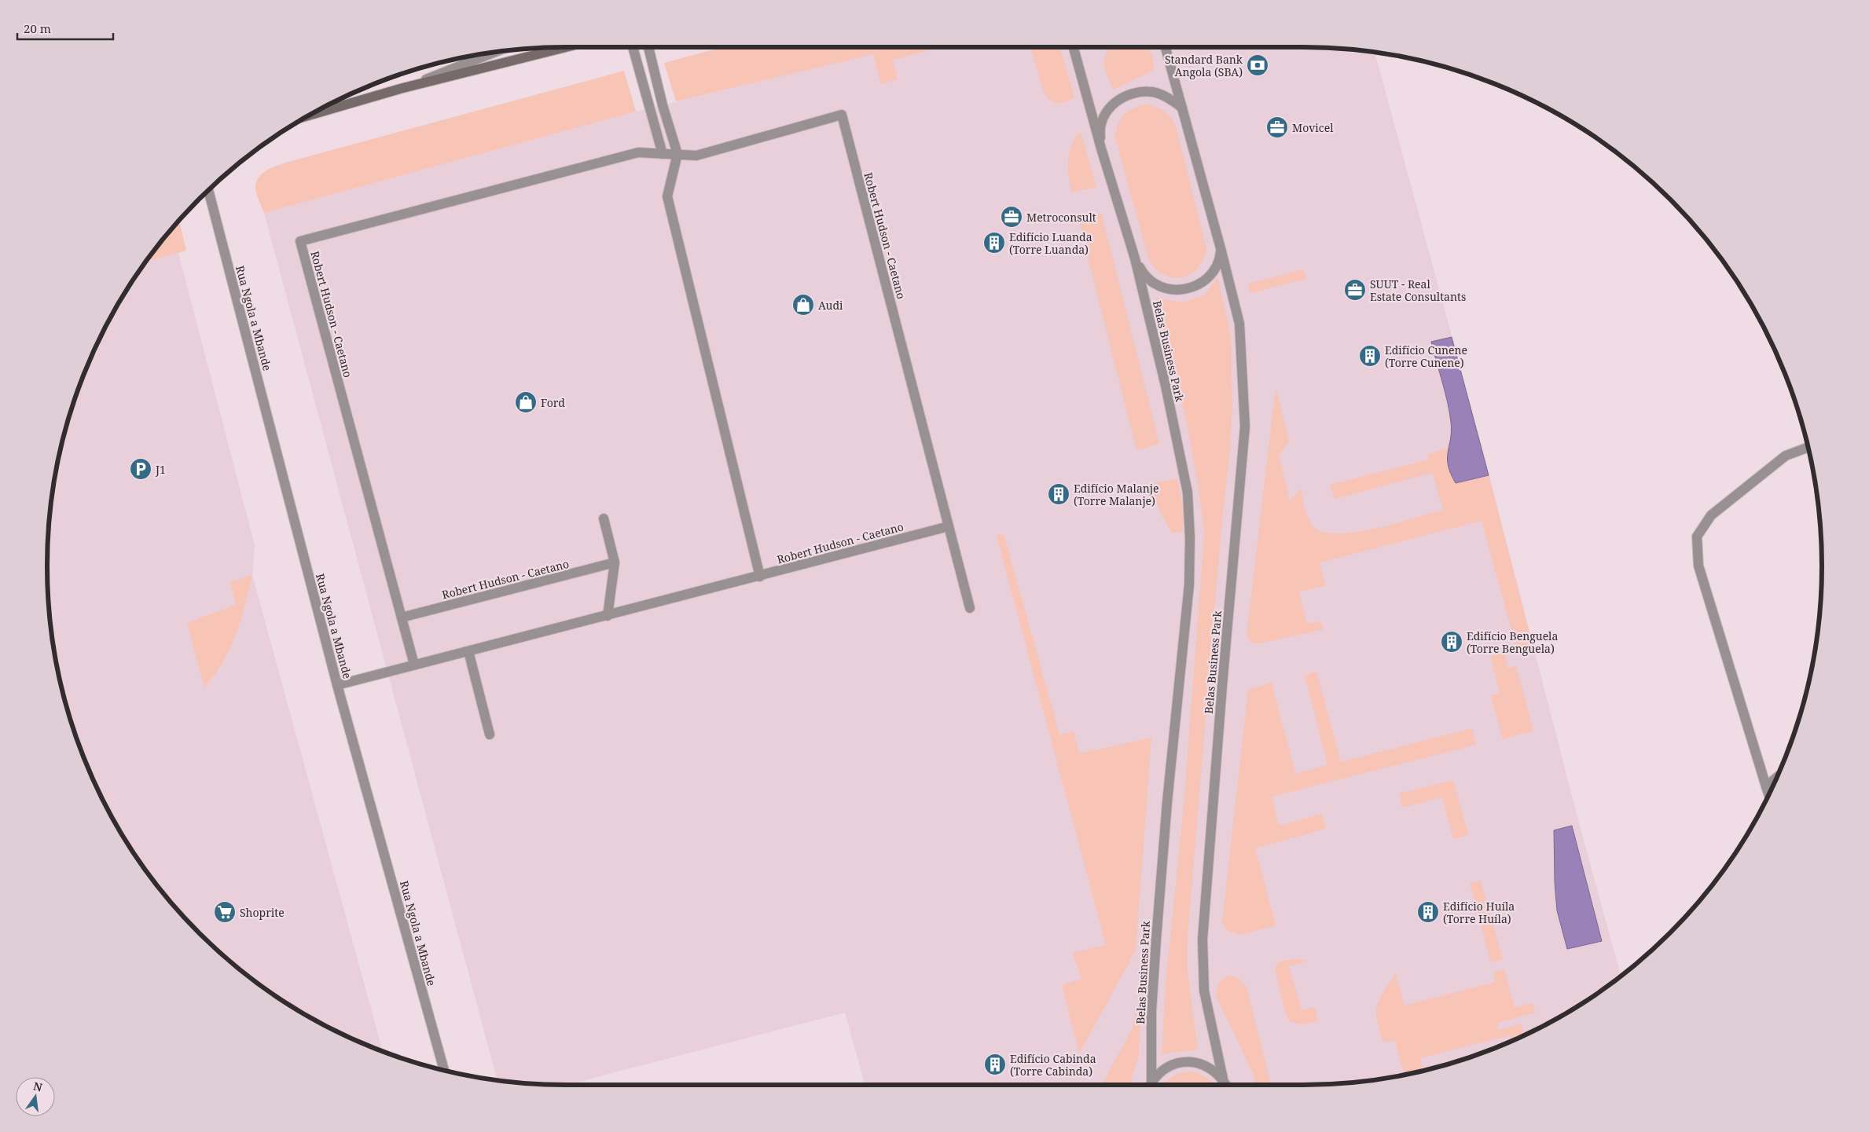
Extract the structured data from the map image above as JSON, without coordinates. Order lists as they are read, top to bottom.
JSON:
{
  "streets": {
    "street": ["Robert Hudson - Caetano", "Rua Ngola a Mbande", "Belas Business Park"]
  },
  "crossings": [
    ["Robert Hudson - Caetano", "Rua Ngola a Mbande"]
  ],
  "places": {
    "bank": ["Standard Bank Angola (SBA)"],
    "office": ["Movicel", "Metroconsult", "SUUT - Real Estate Consultants"],
    "building": [
      "Edifício Luanda (Torre Luanda)",
      "Edifício Cunene (Torre Cunene)",
      "Edifício Malanje (Torre Malanje)",
      "Edifício Benguela (Torre Benguela)",
      "Edifício Huíla (Torre Huíla)",
      "Edifício Cabinda (Torre Cabinda)"
    ],
    "shop": ["Audi", "Ford"],
    "parking": ["J1"],
    "supermarket": ["Shoprite"]
  },
  "scale_bar": "20 m",
  "north": "top"
}
